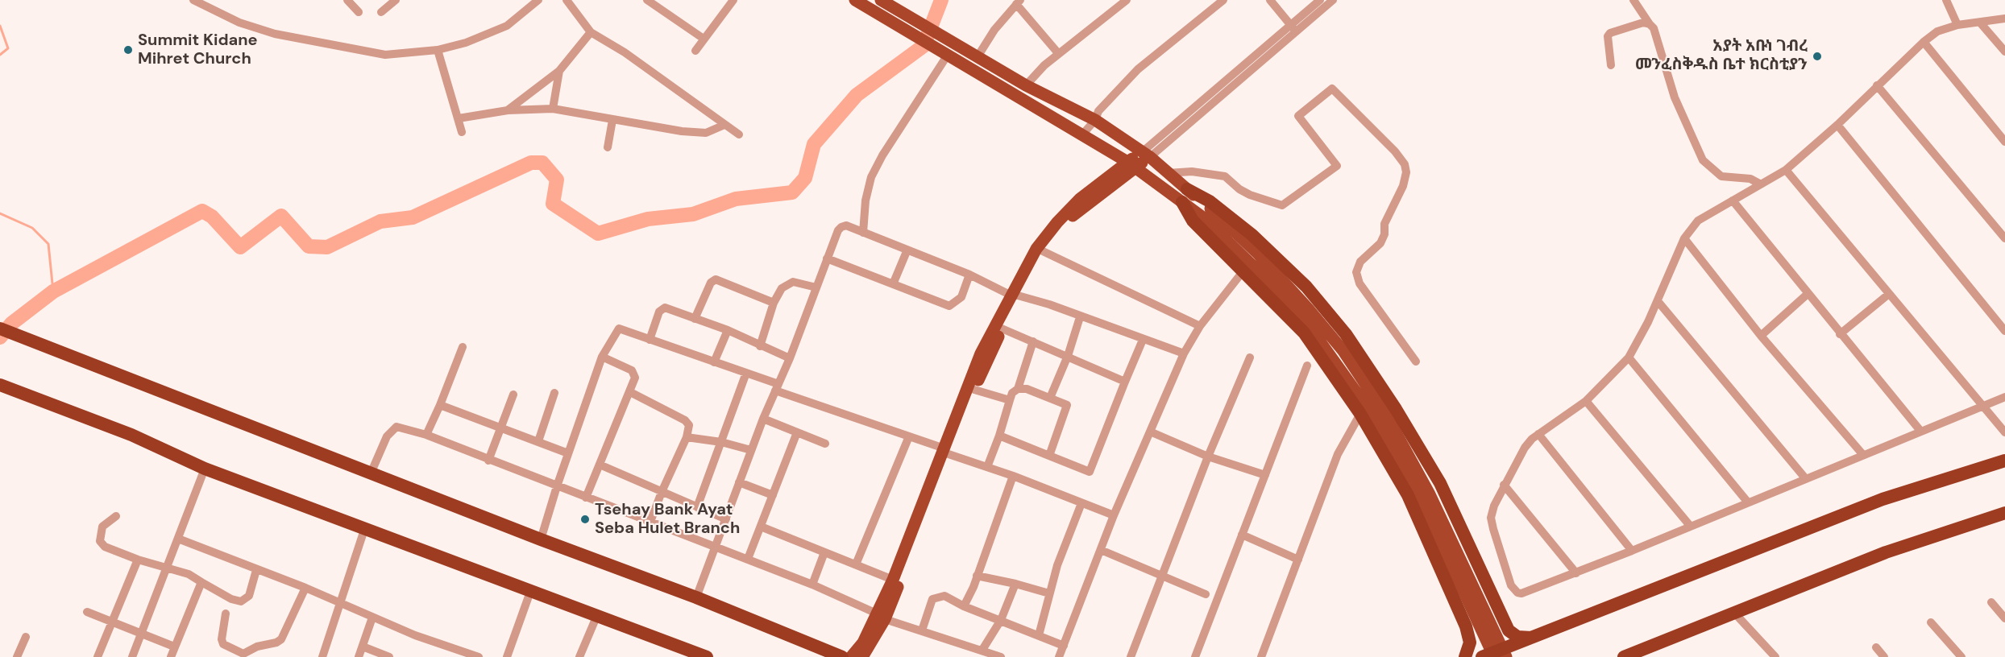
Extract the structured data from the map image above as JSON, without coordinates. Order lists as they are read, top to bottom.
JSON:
{
  "places": ["Summit Kidane Mihret Church", "አያት አቡነ ገብረ መንፈስቅዱስ ቤተ ክርስቲያን", "Tsehay Bank Ayat Seba Hulet Branch"]
}
